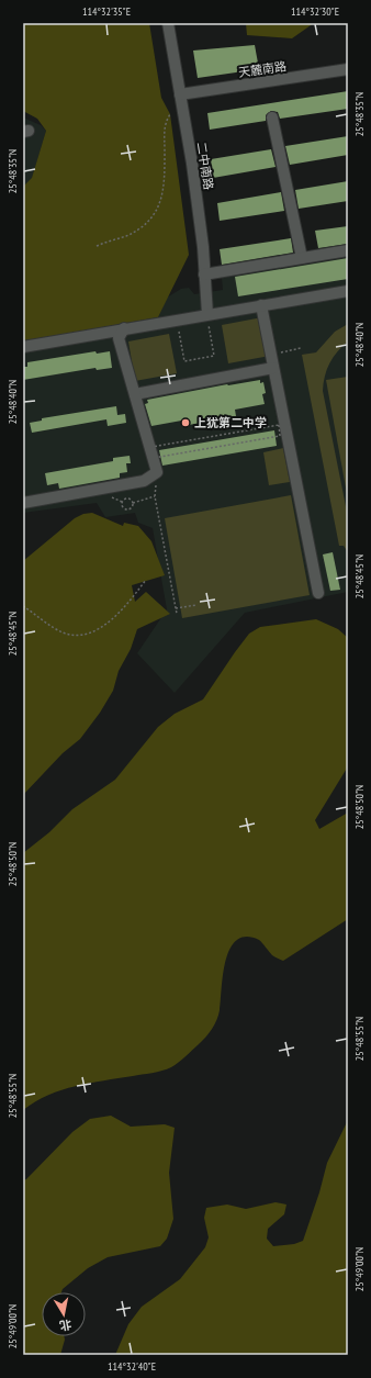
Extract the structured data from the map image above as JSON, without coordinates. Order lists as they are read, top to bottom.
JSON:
{
  "streets": {
    "street": ["天麓南路", "二中南路"]
  },
  "crossings": [
    ["天麓南路", "二中南路"]
  ],
  "places": ["上犹第二中学"],
  "north": "bottom",
  "coordinates": [
    "114°32'35\"E",
    "114°32'30\"E",
    "25°48'35\"N",
    "25°48'40\"N",
    "25°48'45\"N",
    "25°48'50\"N",
    "25°48'55\"N",
    "25°49'00\"N",
    "114°32'40\"E"
  ]
}
